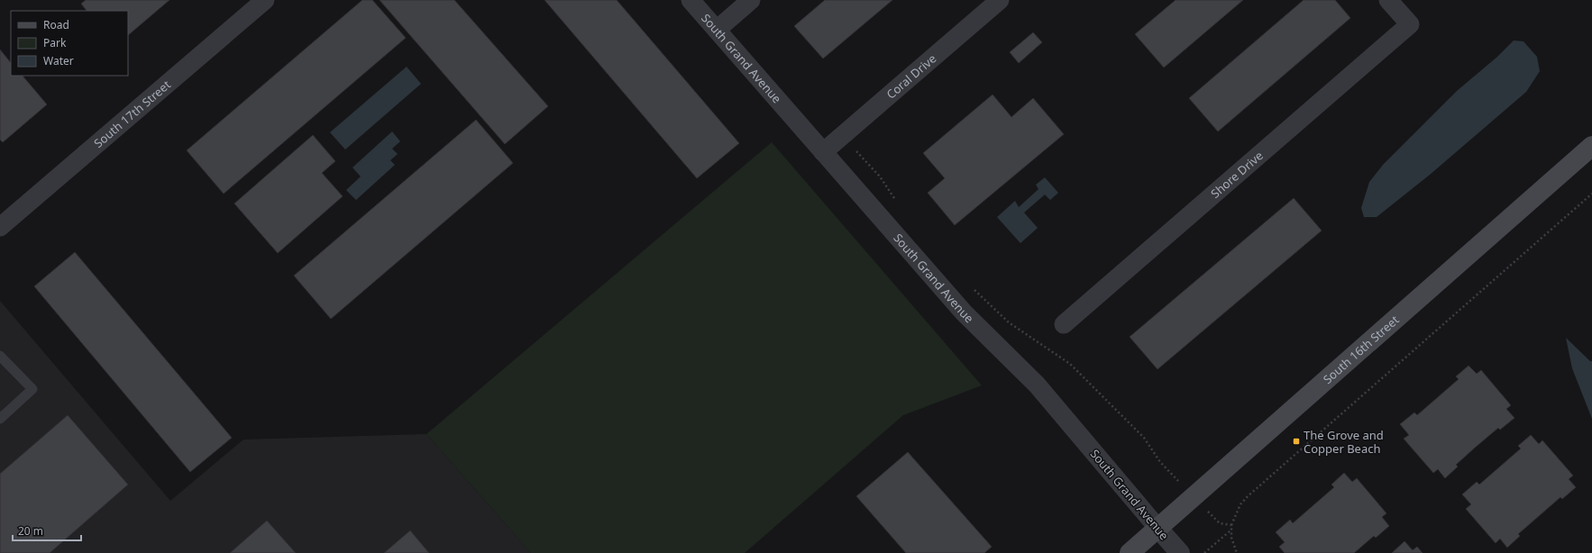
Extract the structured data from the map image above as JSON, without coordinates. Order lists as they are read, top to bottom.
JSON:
{
  "streets": {
    "main road": ["South 16th Street"],
    "street": [
      "South Grand Avenue",
      "Coral Drive",
      "South 17th Street",
      "Shore Drive"
    ]
  },
  "crossings": [
    ["South Grand Avenue", "Coral Drive"],
    ["South Grand Avenue", "South 16th Street"]
  ],
  "places": {
    "transit": ["The Grove and Copper Beach"]
  },
  "legend": ["Road", "Park", "Water"],
  "scale_bar": "20 m"
}
